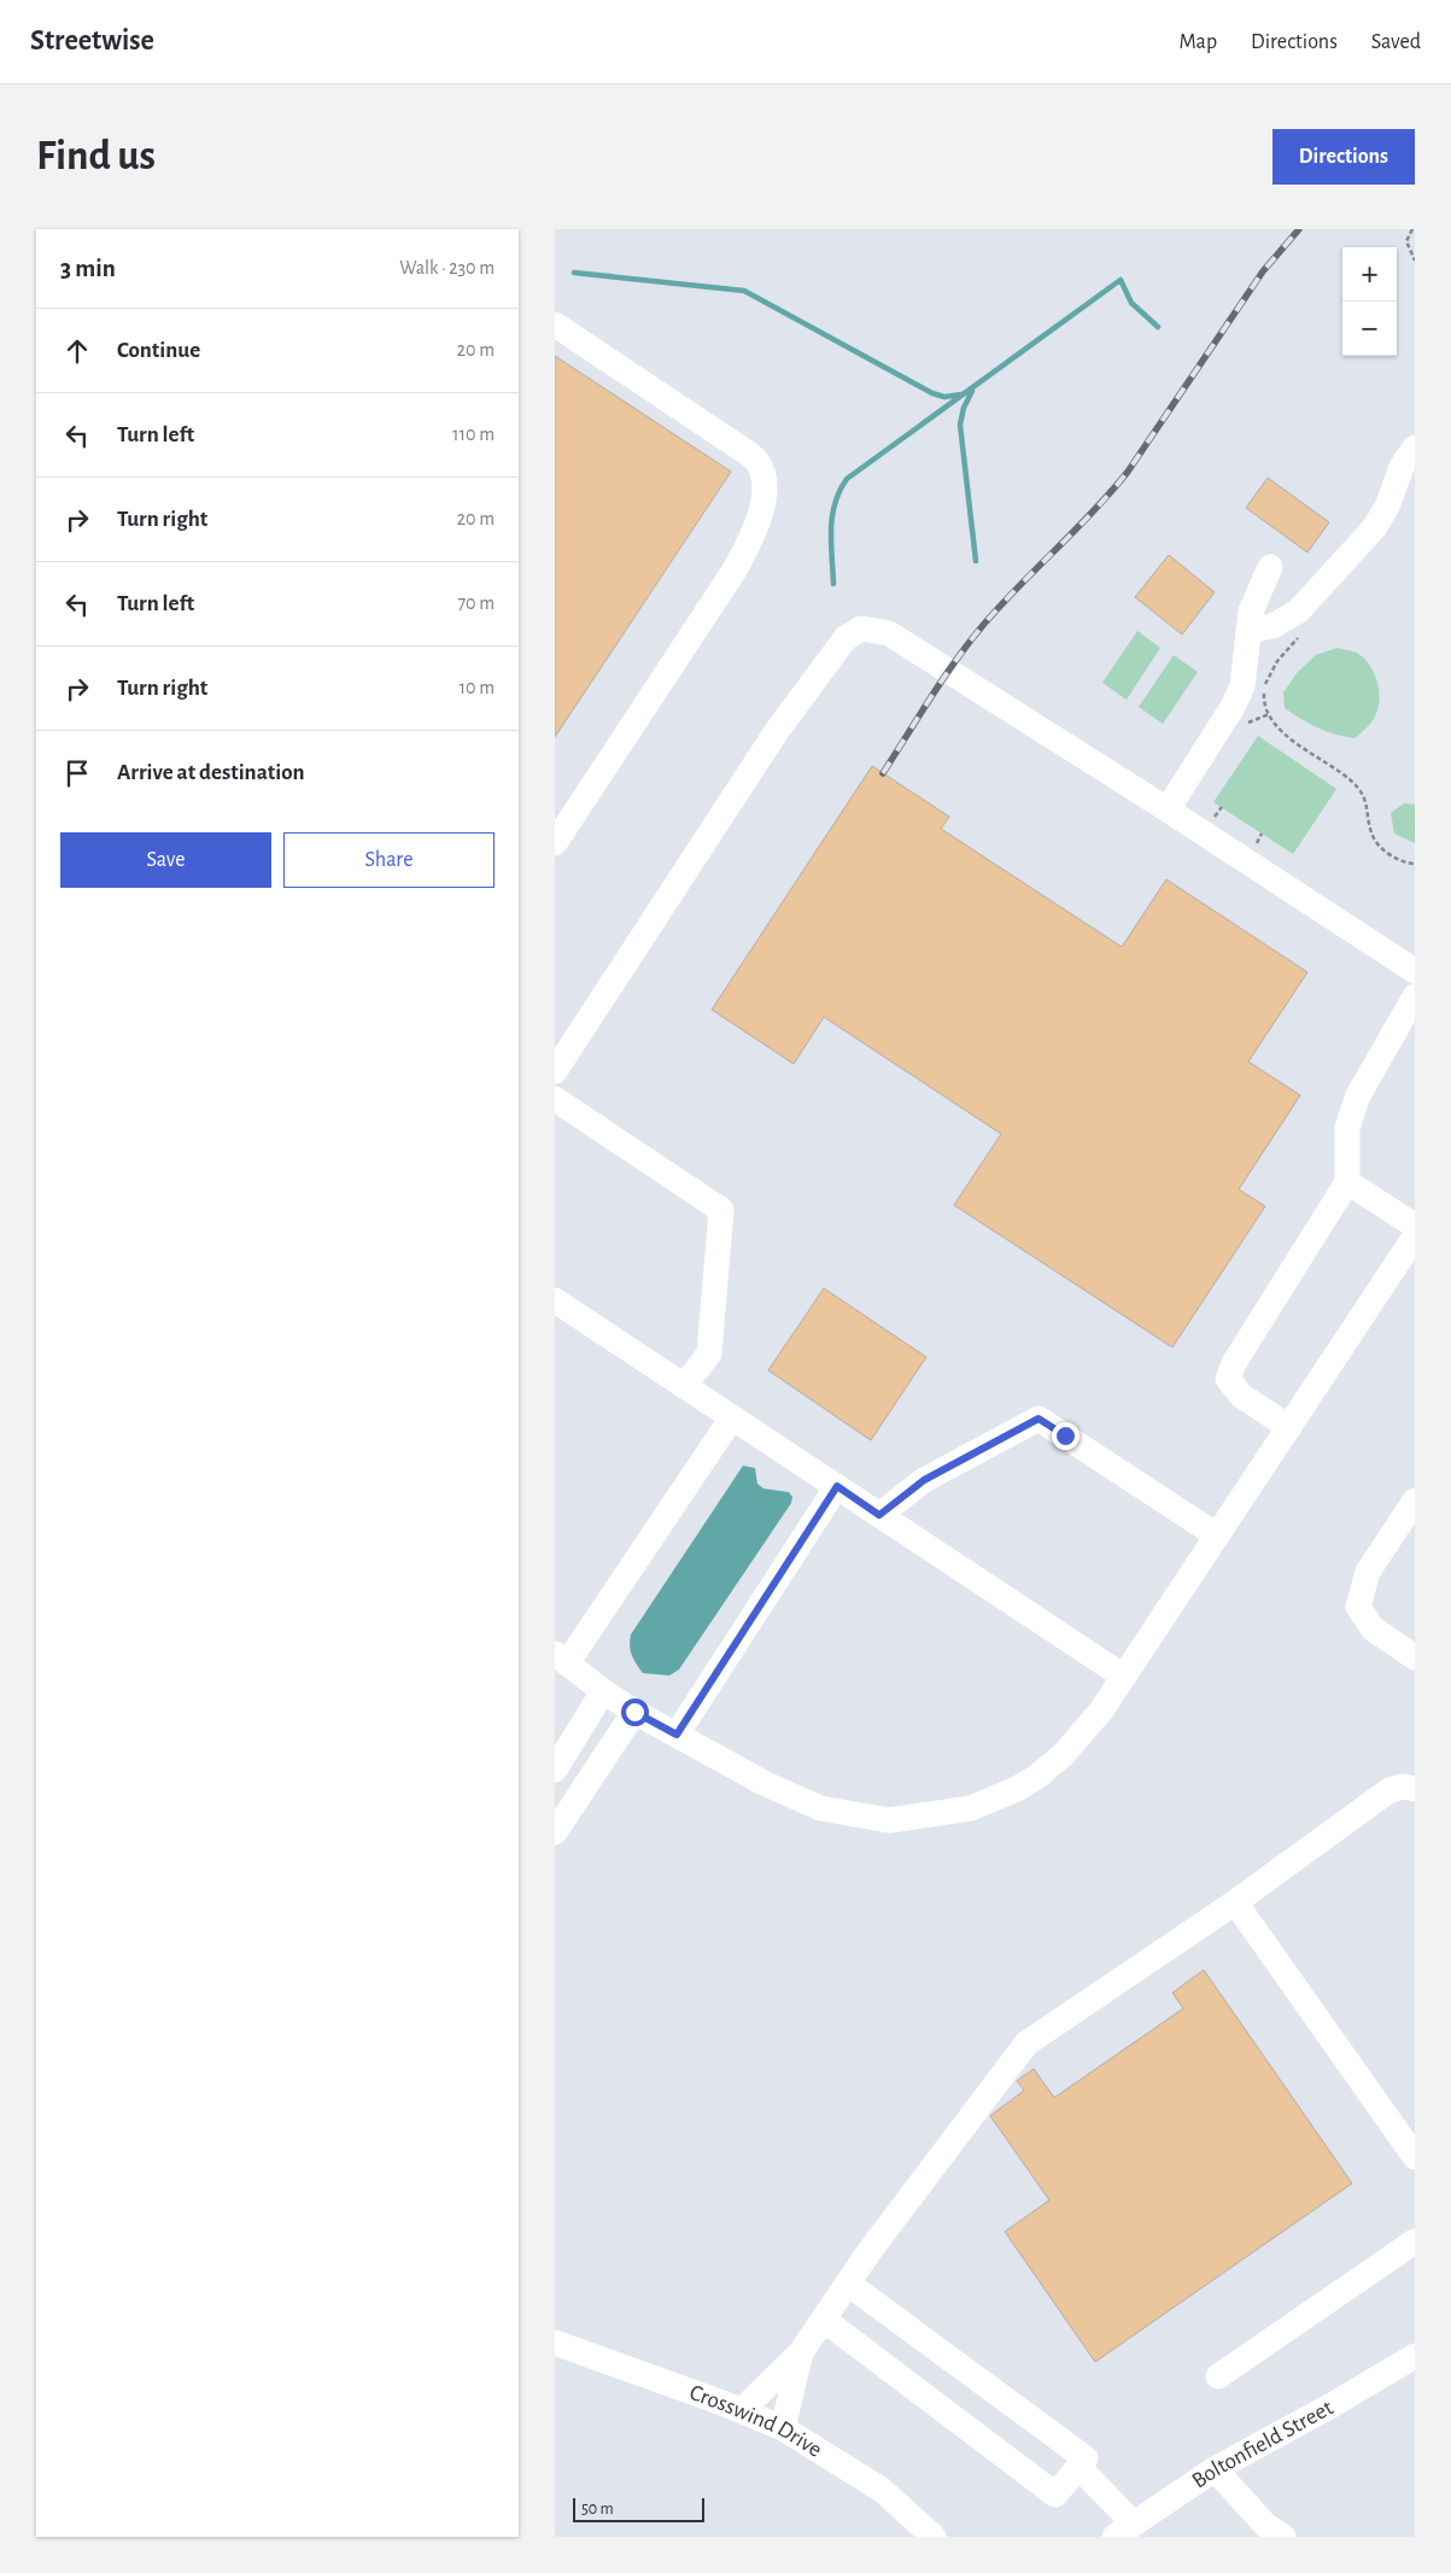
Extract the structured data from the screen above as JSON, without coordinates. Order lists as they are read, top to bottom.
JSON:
{
  "streets": {
    "street": ["Crosswind Drive", "Boltonfield Street"]
  },
  "scale_bar": "50 m",
  "page": {
    "header": "Streetwise",
    "nav": ["Map", "Directions", "Saved"],
    "buttons": [
      "Directions",
      ["Save", "Share"]
    ],
    "title": "Find us",
    "heading": ["3 min", "Walk · 230 m"],
    "map_buttons": ["+", "−"],
    "list": [
      ["Continue", "20 m"],
      ["Turn left", "110 m"],
      ["Turn right", "20 m"],
      ["Turn left", "70 m"],
      ["Turn right", "10 m"],
      "Arrive at destination"
    ],
    "scale": "50 m"
  }
}
